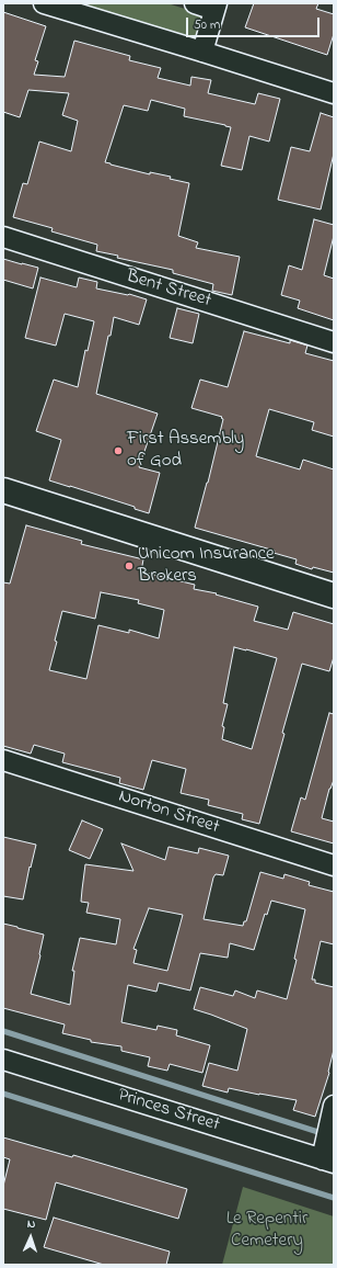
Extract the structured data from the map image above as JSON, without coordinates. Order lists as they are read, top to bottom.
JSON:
{
  "streets": {
    "street": ["Bent Street", "Norton Street", "Princes Street"]
  },
  "parks": ["Le Repentir Cemetery"],
  "places": ["First Assembly of God", "Unicom Insurance Brokers"],
  "scale_bar": "50 m",
  "north": "top"
}
